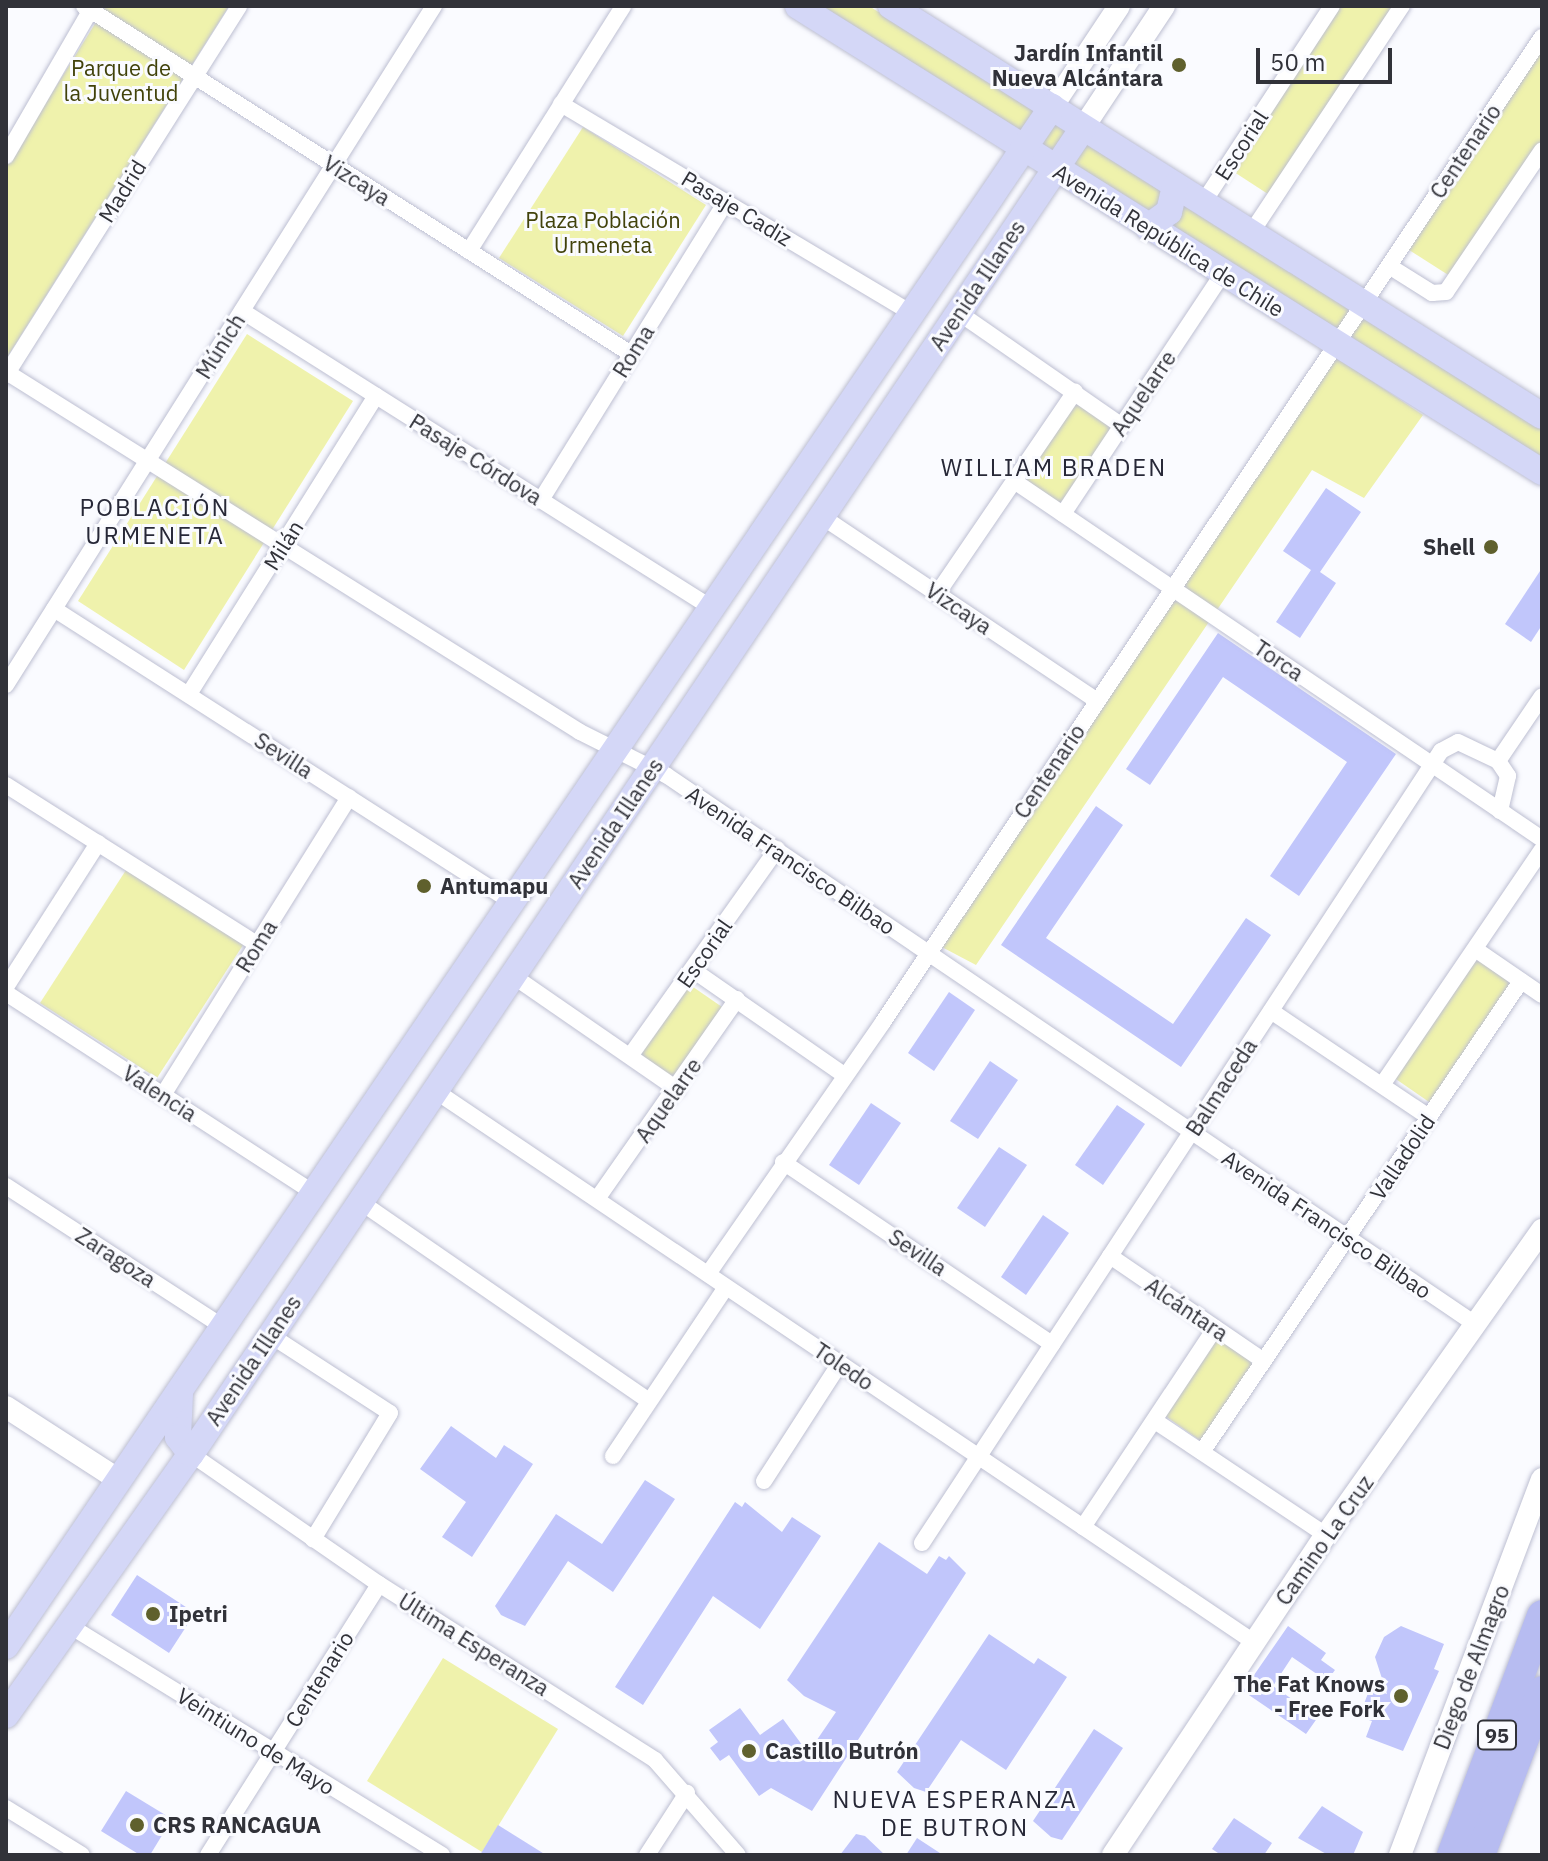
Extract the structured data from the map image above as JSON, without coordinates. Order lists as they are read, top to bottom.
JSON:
{
  "streets": {
    "highway": ["95"],
    "main road": ["Avenida República de Chile", "Avenida Illanes"],
    "street": [
      "Escorial",
      "Centenario",
      "Vizcaya",
      "Madrid",
      "Pasaje Cadiz",
      "Múnich",
      "Roma",
      "Aquelarre",
      "Pasaje Córdova",
      "Milán",
      "Torca",
      "Sevilla",
      "Avenida Francisco Bilbao",
      "Balmaceda",
      "Valencia",
      "Valladolid",
      "Zaragoza",
      "Alcántara",
      "Toledo",
      "Camino La Cruz",
      "Última Esperanza",
      "Diego de Almagro",
      "Veintiuno de Mayo"
    ]
  },
  "crossings": [
    ["Escorial", "Avenida Francisco Bilbao"],
    ["Centenario", "Vizcaya"],
    ["Centenario", "Avenida República de Chile"],
    ["Centenario", "Torca"],
    ["Centenario", "Sevilla"],
    ["Centenario", "Avenida Francisco Bilbao"],
    ["Centenario", "Toledo"],
    ["Centenario", "Última Esperanza"],
    ["Centenario", "Veintiuno de Mayo"],
    ["Vizcaya", "Madrid"],
    ["Vizcaya", "Avenida Illanes"],
    ["Vizcaya", "Múnich"],
    ["Vizcaya", "Roma"],
    ["Madrid", "Avenida Francisco Bilbao"],
    ["Pasaje Cadiz", "Avenida Illanes"],
    ["Pasaje Cadiz", "Roma"],
    ["Avenida República de Chile", "Avenida Illanes"],
    ["Avenida República de Chile", "Aquelarre"],
    ["Avenida Illanes", "Pasaje Córdova"],
    ["Avenida Illanes", "Sevilla"],
    ["Avenida Illanes", "Avenida Francisco Bilbao"],
    ["Avenida Illanes", "Valencia"],
    ["Avenida Illanes", "Zaragoza"],
    ["Avenida Illanes", "Toledo"],
    ["Avenida Illanes", "Última Esperanza"],
    ["Avenida Illanes", "Veintiuno de Mayo"],
    ["Múnich", "Pasaje Córdova"],
    ["Múnich", "Sevilla"],
    ["Múnich", "Avenida Francisco Bilbao"],
    ["Roma", "Pasaje Córdova"],
    ["Roma", "Sevilla"],
    ["Roma", "Valencia"],
    ["Aquelarre", "Torca"],
    ["Aquelarre", "Toledo"],
    ["Pasaje Córdova", "Milán"],
    ["Milán", "Sevilla"],
    ["Milán", "Avenida Francisco Bilbao"],
    ["Torca", "Balmaceda"],
    ["Sevilla", "Balmaceda"],
    ["Avenida Francisco Bilbao", "Balmaceda"],
    ["Avenida Francisco Bilbao", "Valladolid"],
    ["Avenida Francisco Bilbao", "Camino La Cruz"],
    ["Balmaceda", "Alcántara"],
    ["Balmaceda", "Toledo"],
    ["Valladolid", "Alcántara"],
    ["Toledo", "Camino La Cruz"]
  ],
  "districts": ["WILLIAM BRADEN", "POBLACIÓN URMENETA", "NUEVA ESPERANZA DE BUTRON"],
  "parks": ["Parque de la Juventud", "Plaza Población Urmeneta"],
  "places": [
    "Jardín Infantil Nueva Alcántara",
    "Shell",
    "Antumapu",
    "Ipetri",
    "The Fat Knows - Free Fork",
    "Castillo Butrón",
    "CRS RANCAGUA"
  ],
  "scale_bar": "50 m"
}
